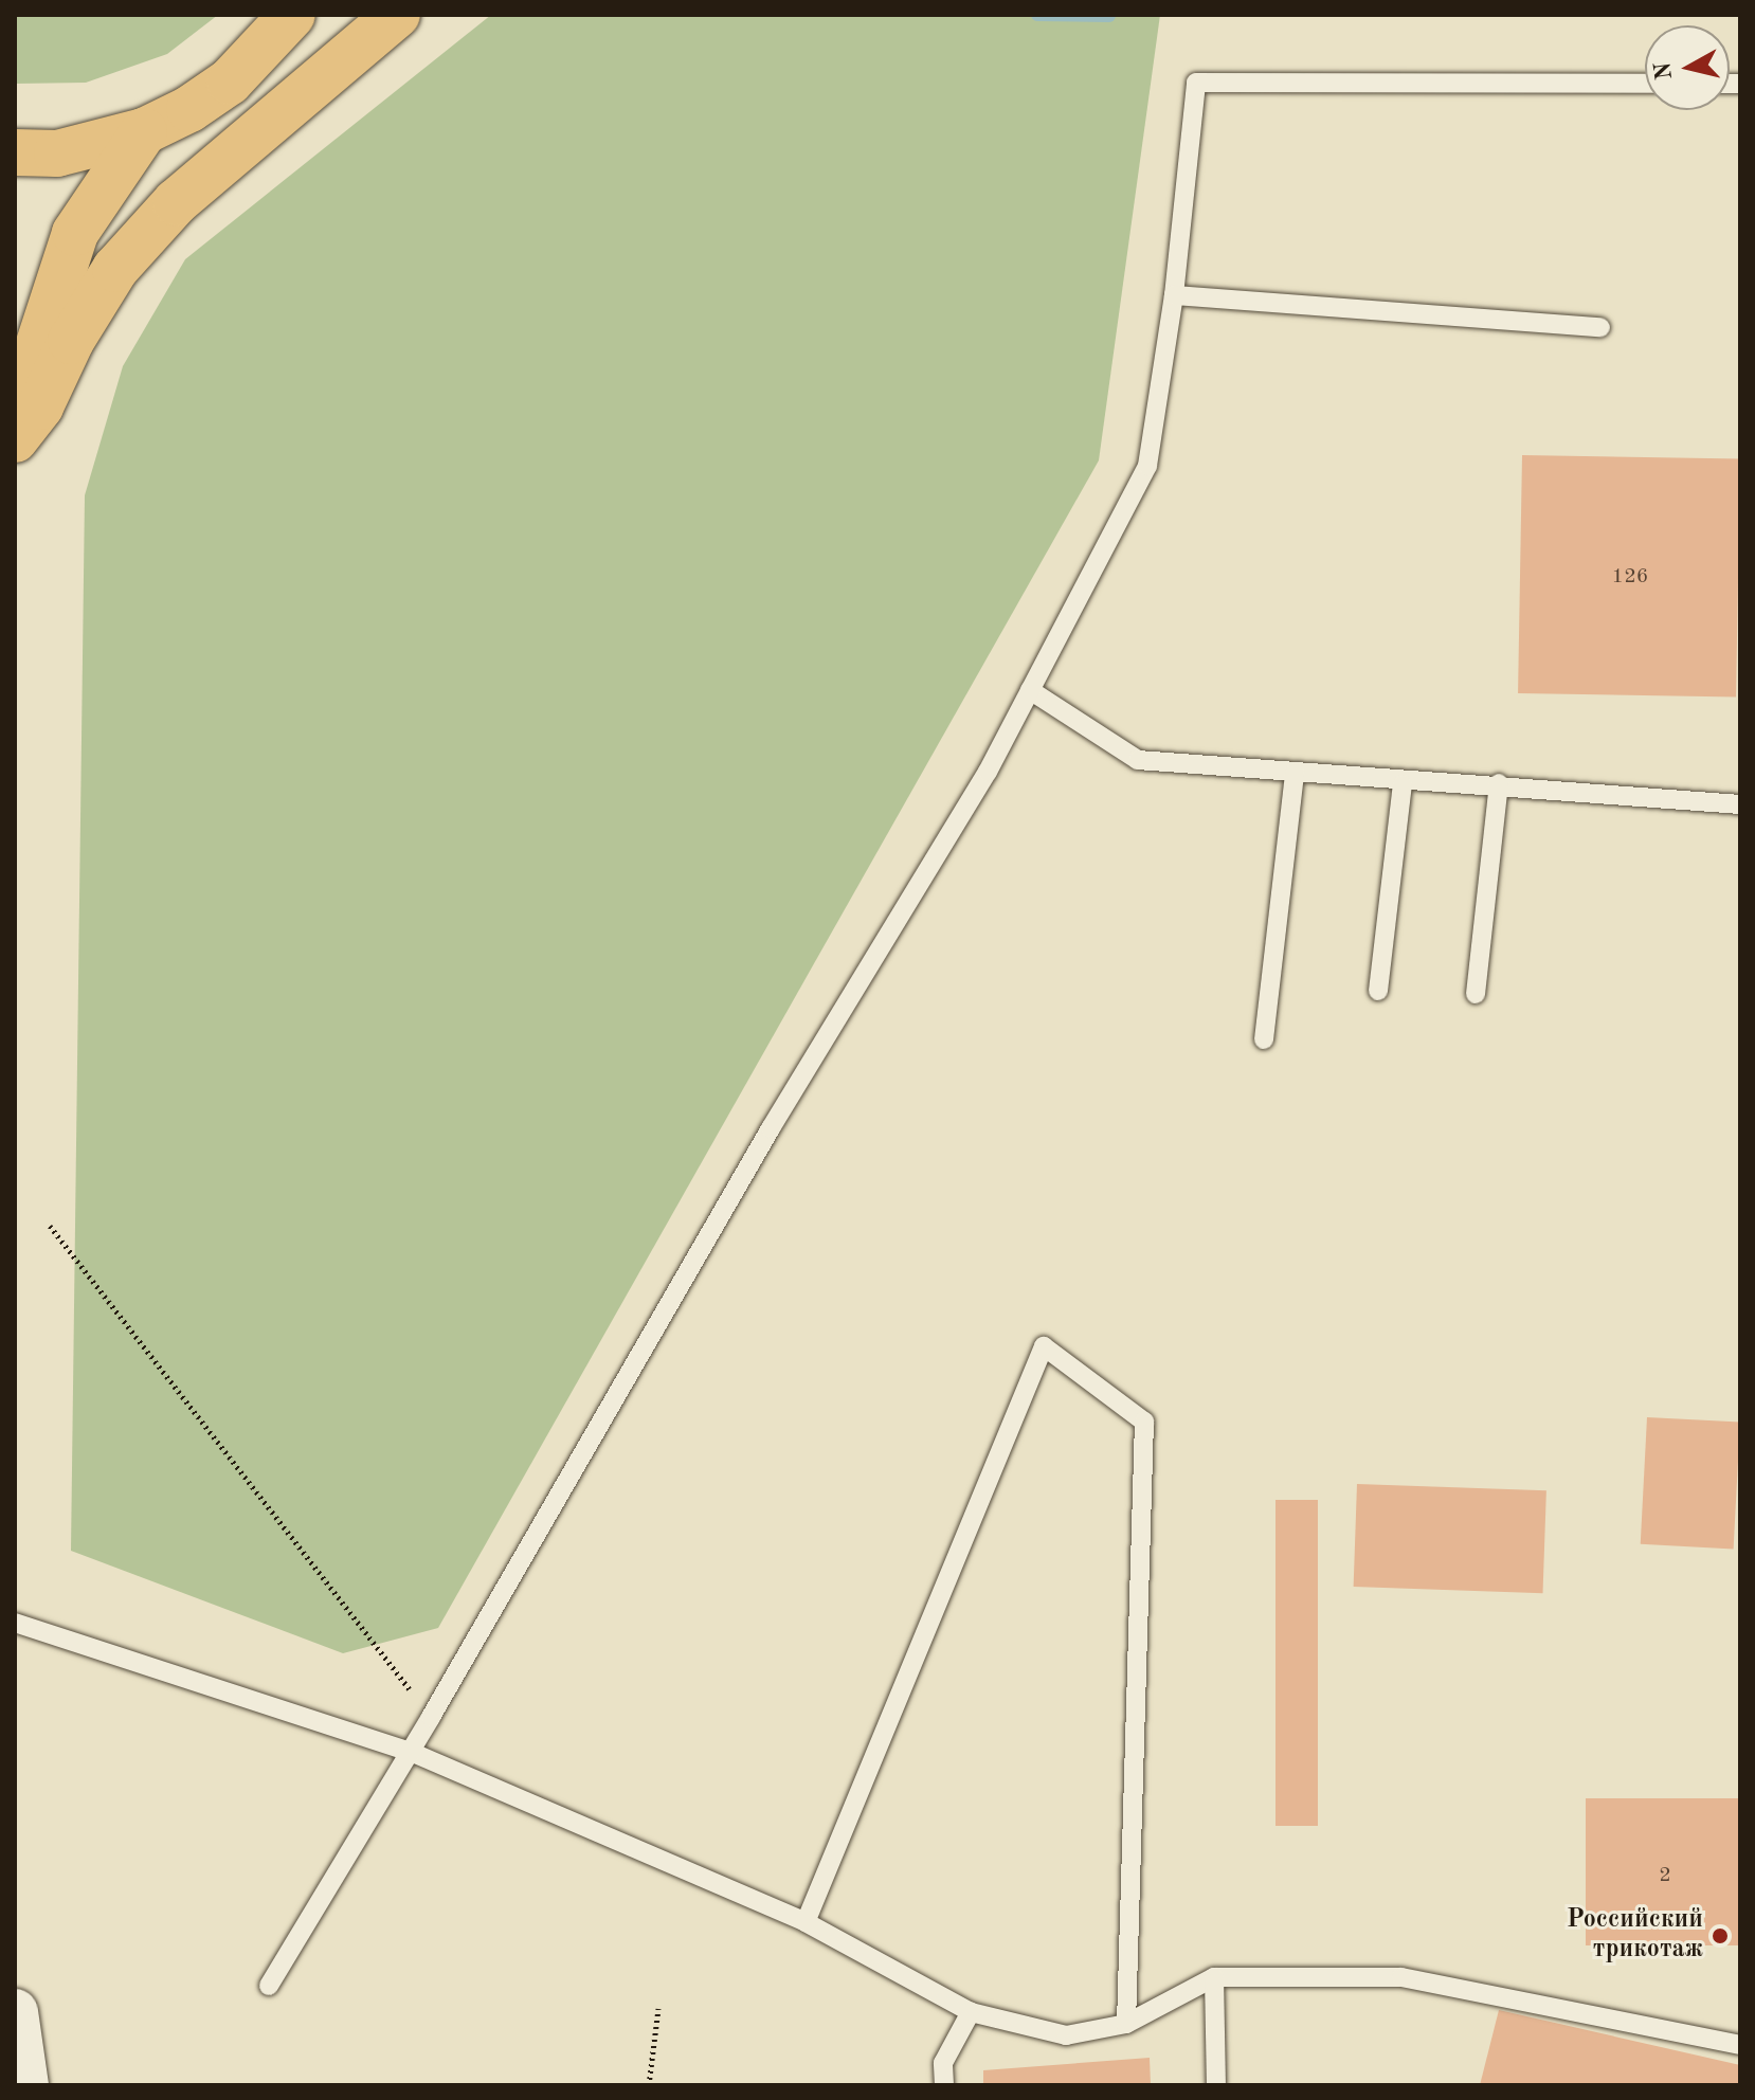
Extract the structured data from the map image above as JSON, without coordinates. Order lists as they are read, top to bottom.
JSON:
{
  "places": ["Российский трикотаж"],
  "house_numbers": ["126", "2"],
  "north": "left"
}
